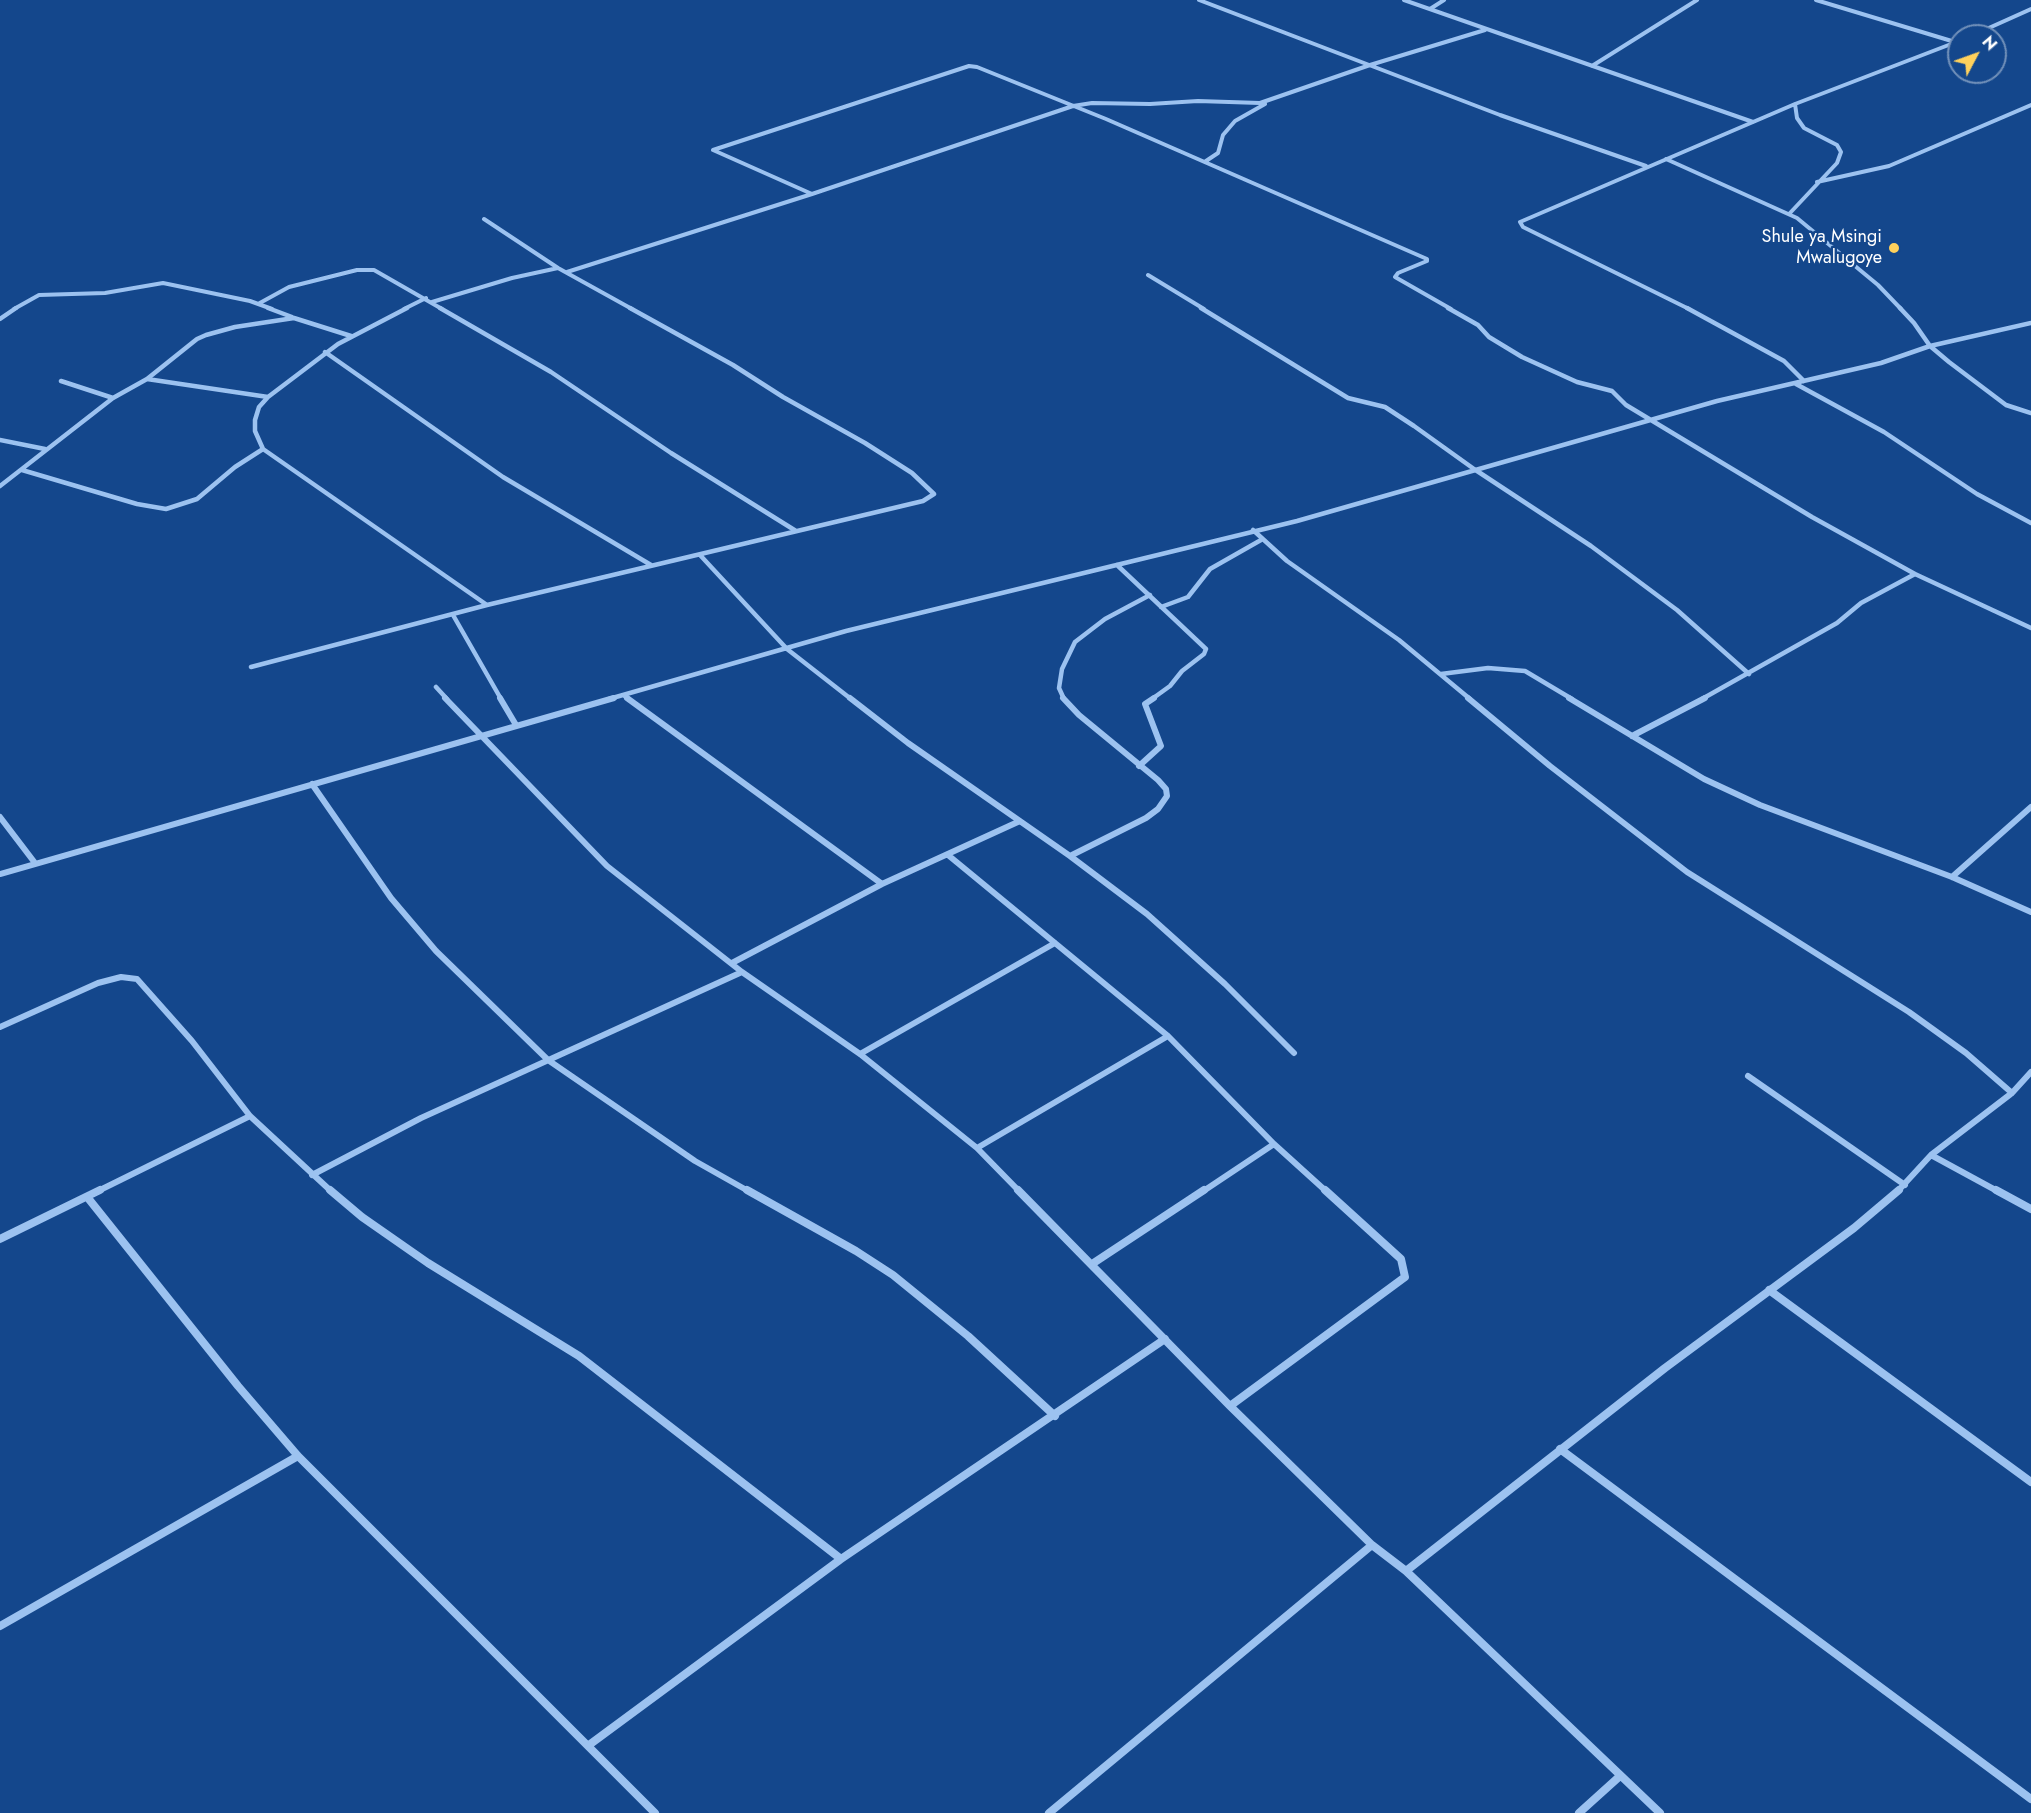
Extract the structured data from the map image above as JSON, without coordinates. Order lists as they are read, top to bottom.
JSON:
{
  "places": ["Shule ya Msingi Mwalugoye"],
  "north": "top right"
}
